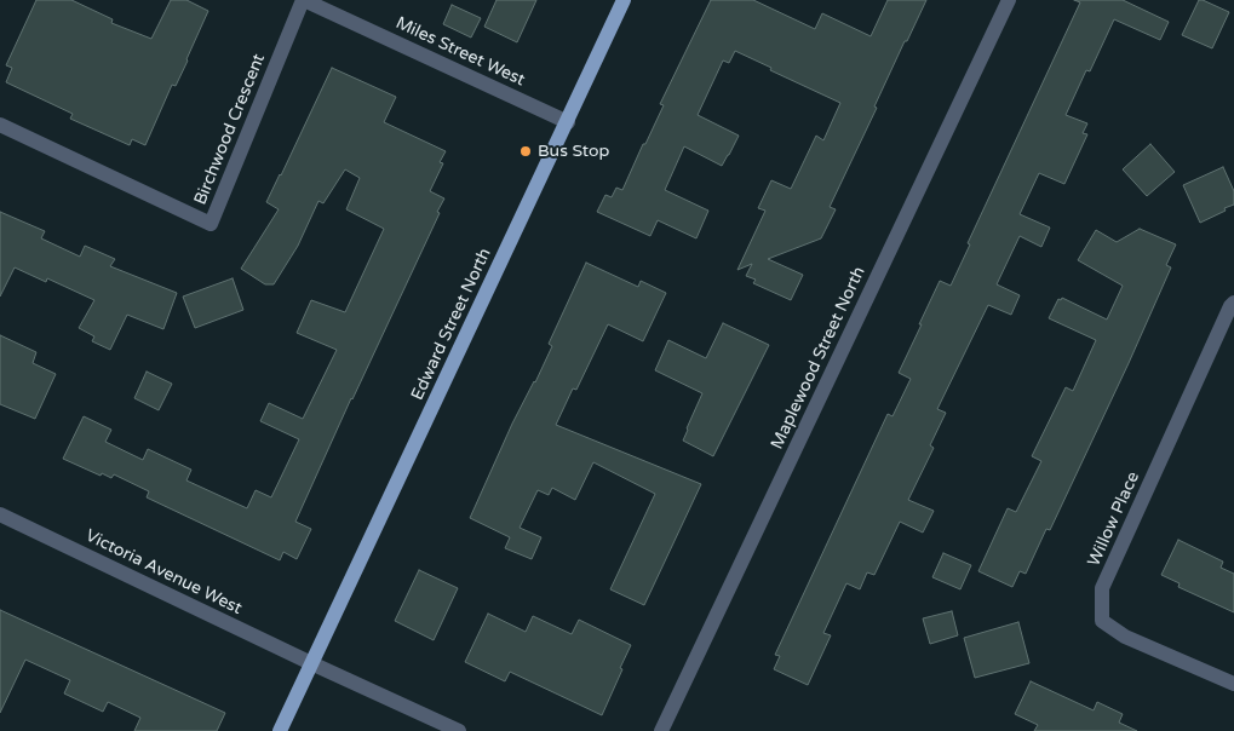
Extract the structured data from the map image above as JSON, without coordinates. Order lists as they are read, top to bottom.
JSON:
{
  "streets": {
    "main road": ["Edward Street North"],
    "street": [
      "Miles Street West",
      "Birchwood Crescent",
      "Maplewood Street North",
      "Willow Place",
      "Victoria Avenue West"
    ]
  },
  "crossings": [
    ["Miles Street West", "Birchwood Crescent"],
    ["Miles Street West", "Edward Street North"],
    ["Edward Street North", "Victoria Avenue West"]
  ],
  "places": ["Bus Stop"]
}
